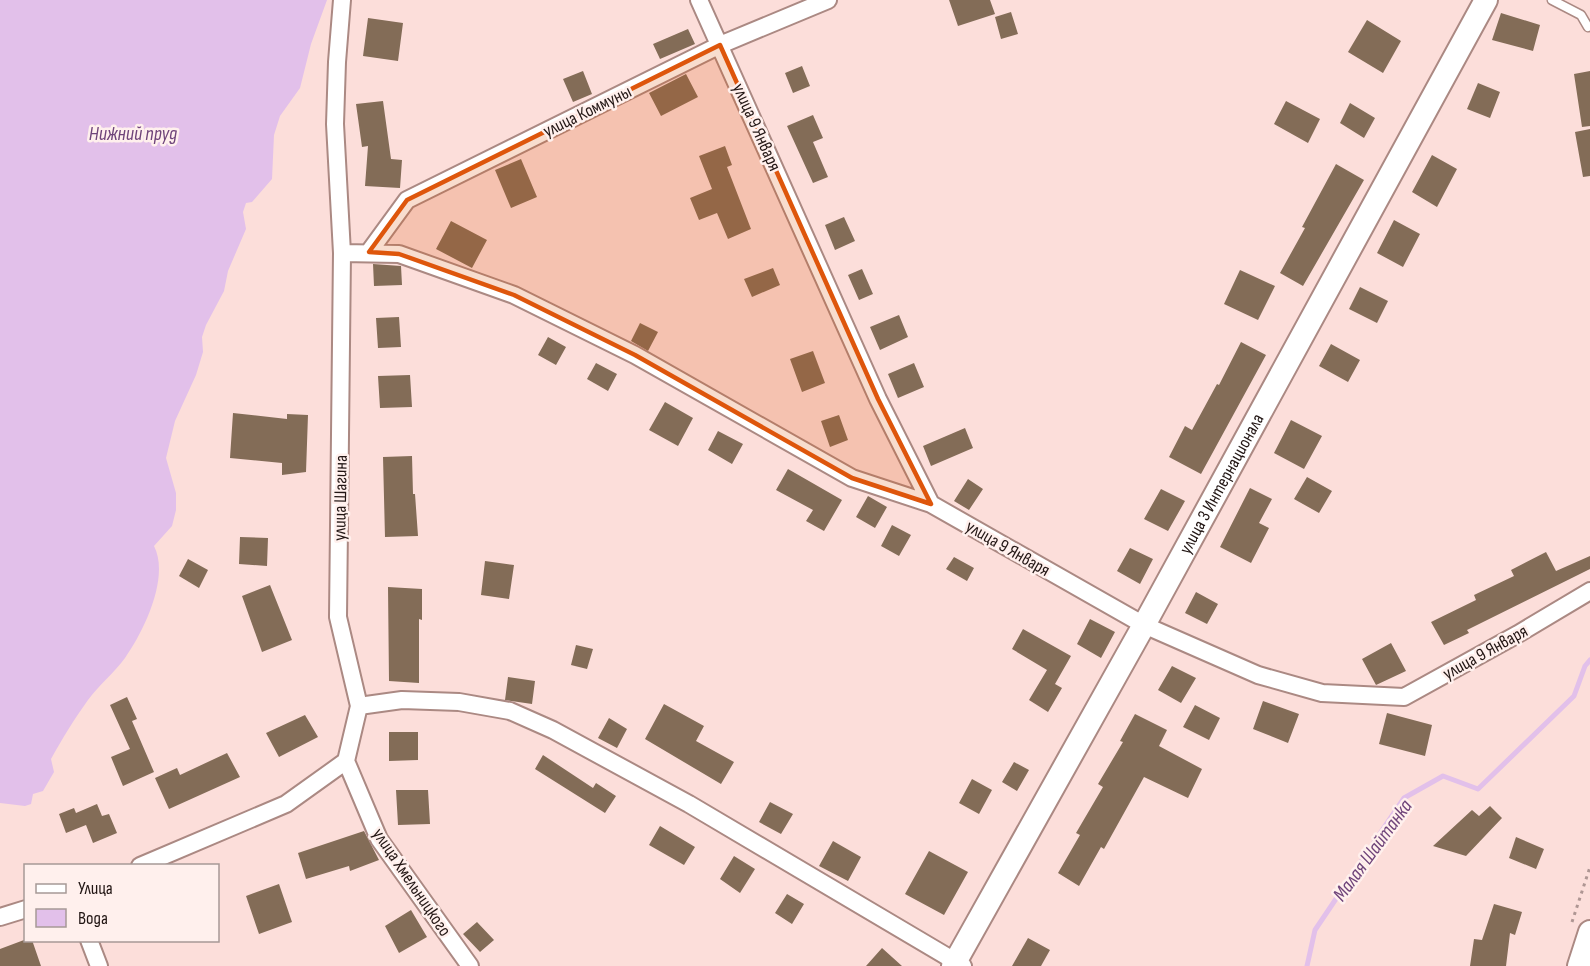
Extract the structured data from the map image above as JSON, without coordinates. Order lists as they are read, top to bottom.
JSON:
{
  "streets": {
    "street": [
      "улица Коммуны",
      "улица 9 Января",
      "улица 3 Интернационала",
      "улица Шагина",
      "улица Хмельницкого"
    ]
  },
  "crossings": [
    ["улица Коммуны", "улица 9 Января"],
    ["улица 9 Января", "улица 3 Интернационала"],
    ["улица Шагина", "улица Хмельницкого"]
  ],
  "water": ["Нижний пруд", "Малая Шайтанка"],
  "legend": ["Улица", "Вода"]
}
